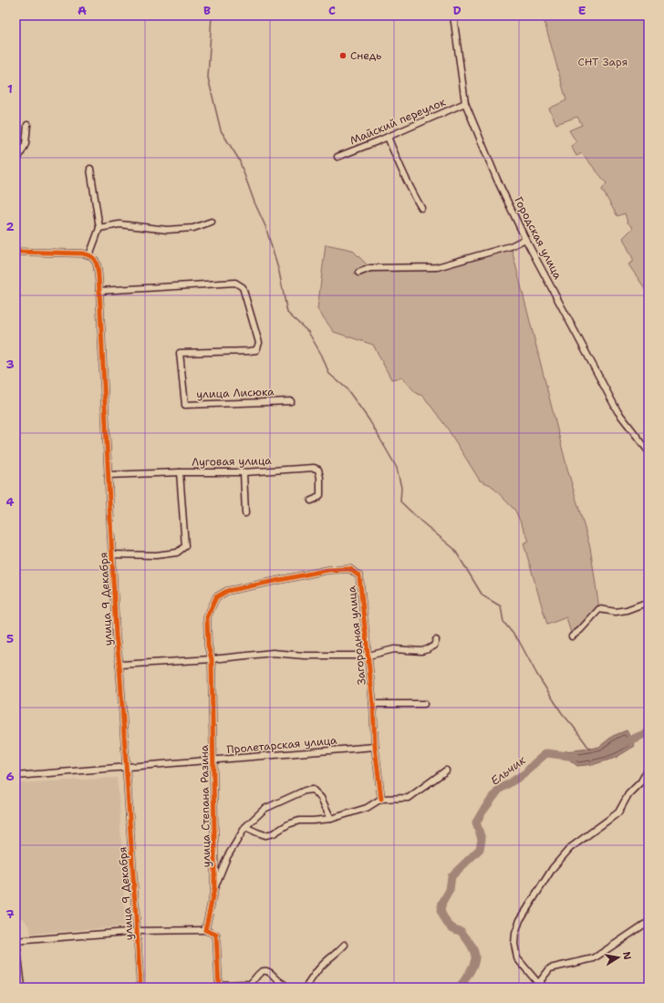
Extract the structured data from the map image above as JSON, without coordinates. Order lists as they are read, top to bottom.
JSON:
{
  "streets": {
    "street": [
      "Майский переулок",
      "Городская улица",
      "улица Лисюка",
      "Луговая улица",
      "улица 9 Декабря",
      "Загородная улица",
      "Пролетарская улица",
      "улица Степана Разина"
    ]
  },
  "crossings": [
    ["Майский переулок", "Городская улица"],
    ["улица Лисюка", "улица 9 Декабря"],
    ["Луговая улица", "улица 9 Декабря"],
    ["улица 9 Декабря", "Пролетарская улица"],
    ["Загородная улица", "Пролетарская улица"],
    ["Загородная улица", "улица Степана Разина"],
    ["Пролетарская улица", "улица Степана Разина"]
  ],
  "water": ["Ельчик"],
  "parks": ["СНТ Заря"],
  "places": ["Снедь"],
  "north": "right",
  "grid": {
    "columns": [
      "A",
      "B",
      "C",
      "D",
      "E"
    ],
    "rows": [
      "1",
      "2",
      "3",
      "4",
      "5",
      "6",
      "7"
    ]
  }
}
